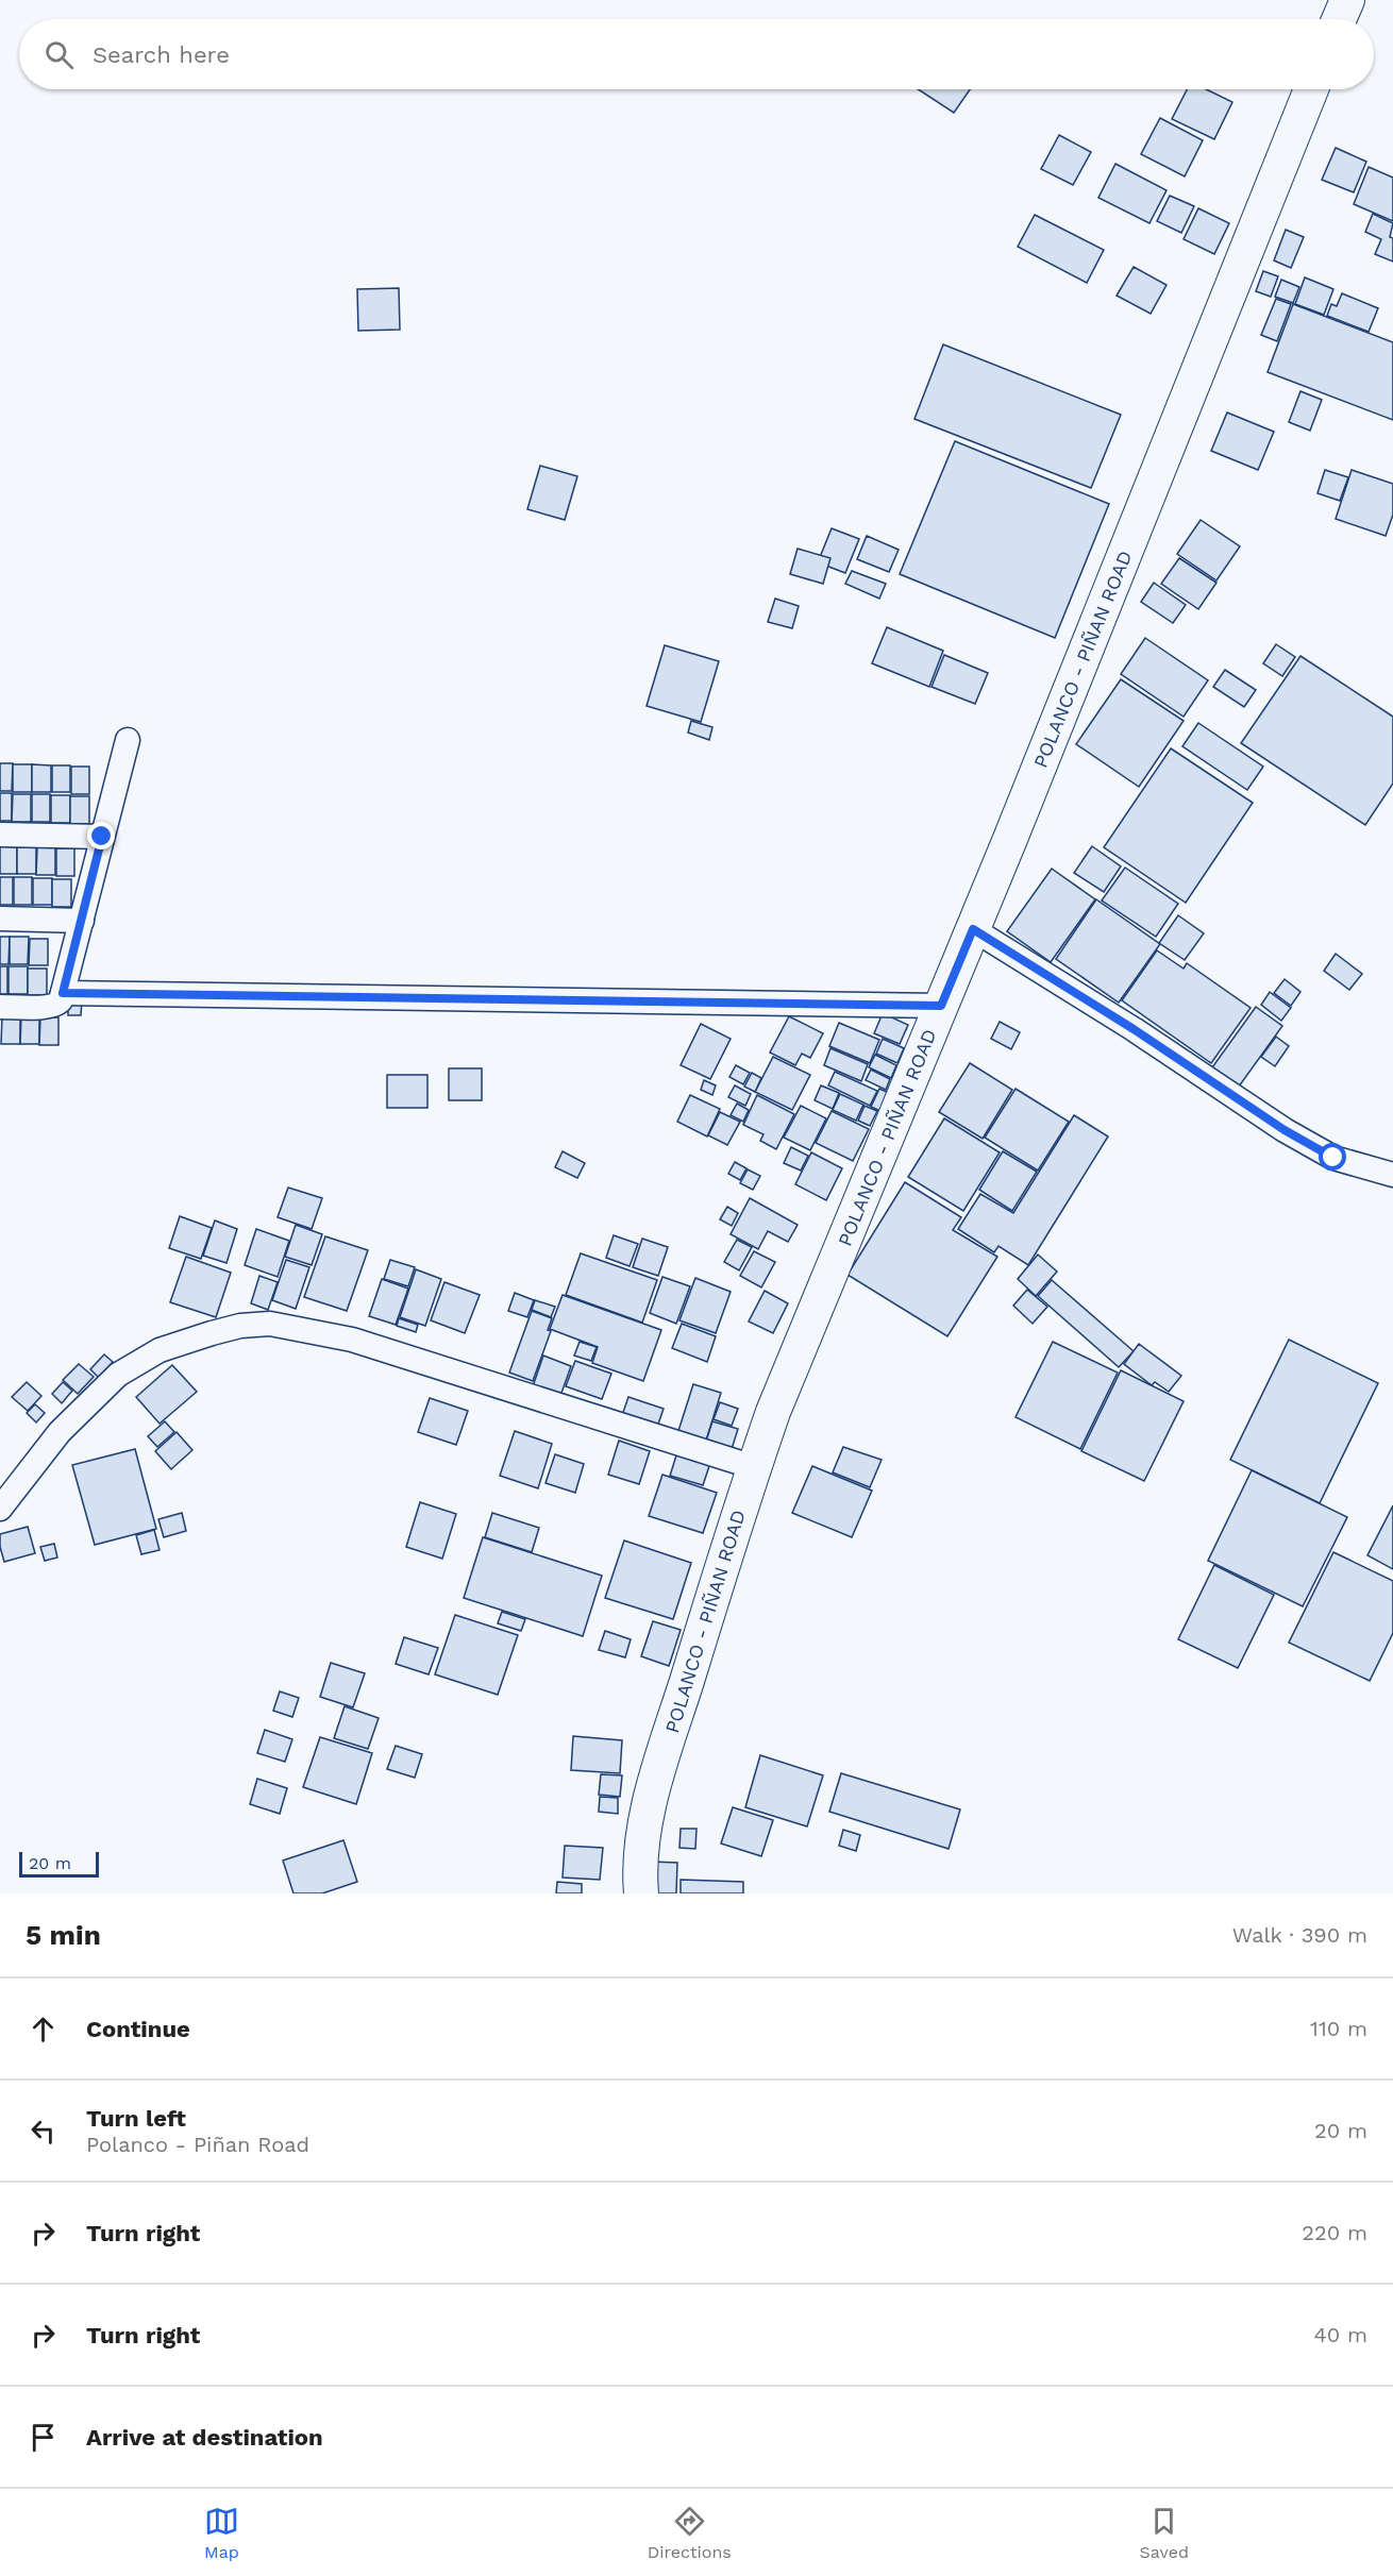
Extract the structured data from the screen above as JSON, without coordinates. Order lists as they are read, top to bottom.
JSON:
{
  "streets": {
    "main road": ["POLANCO - PIÑAN ROAD"]
  },
  "scale_bar": "20 m",
  "page": {
    "search": "Search here",
    "scale": "20 m",
    "heading": ["5 min", "Walk · 390 m"],
    "list": [
      ["Continue", "110 m"],
      ["Turn left", "Polanco - Piñan Road", "20 m"],
      ["Turn right", "220 m"],
      ["Turn right", "40 m"],
      "Arrive at destination"
    ],
    "nav": ["Map", "Directions", "Saved"]
  }
}
